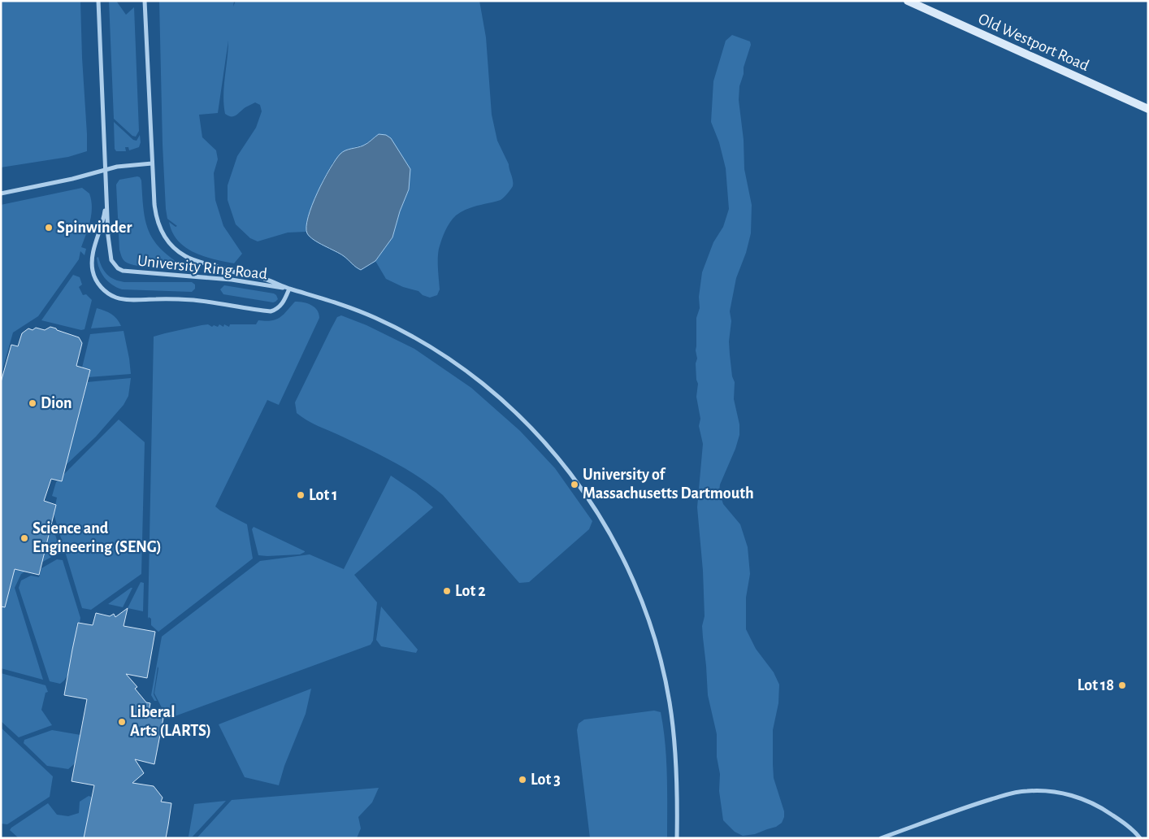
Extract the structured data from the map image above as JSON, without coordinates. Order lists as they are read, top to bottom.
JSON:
{
  "streets": {
    "main road": ["Old Westport Road"],
    "street": ["University Ring Road"]
  },
  "places": [
    "Spinwinder",
    "Dion",
    "University of Massachusetts Dartmouth",
    "Lot 1",
    "Science and Engineering (SENG)",
    "Lot 2",
    "Lot 18",
    "Liberal Arts (LARTS)",
    "Lot 3"
  ]
}
